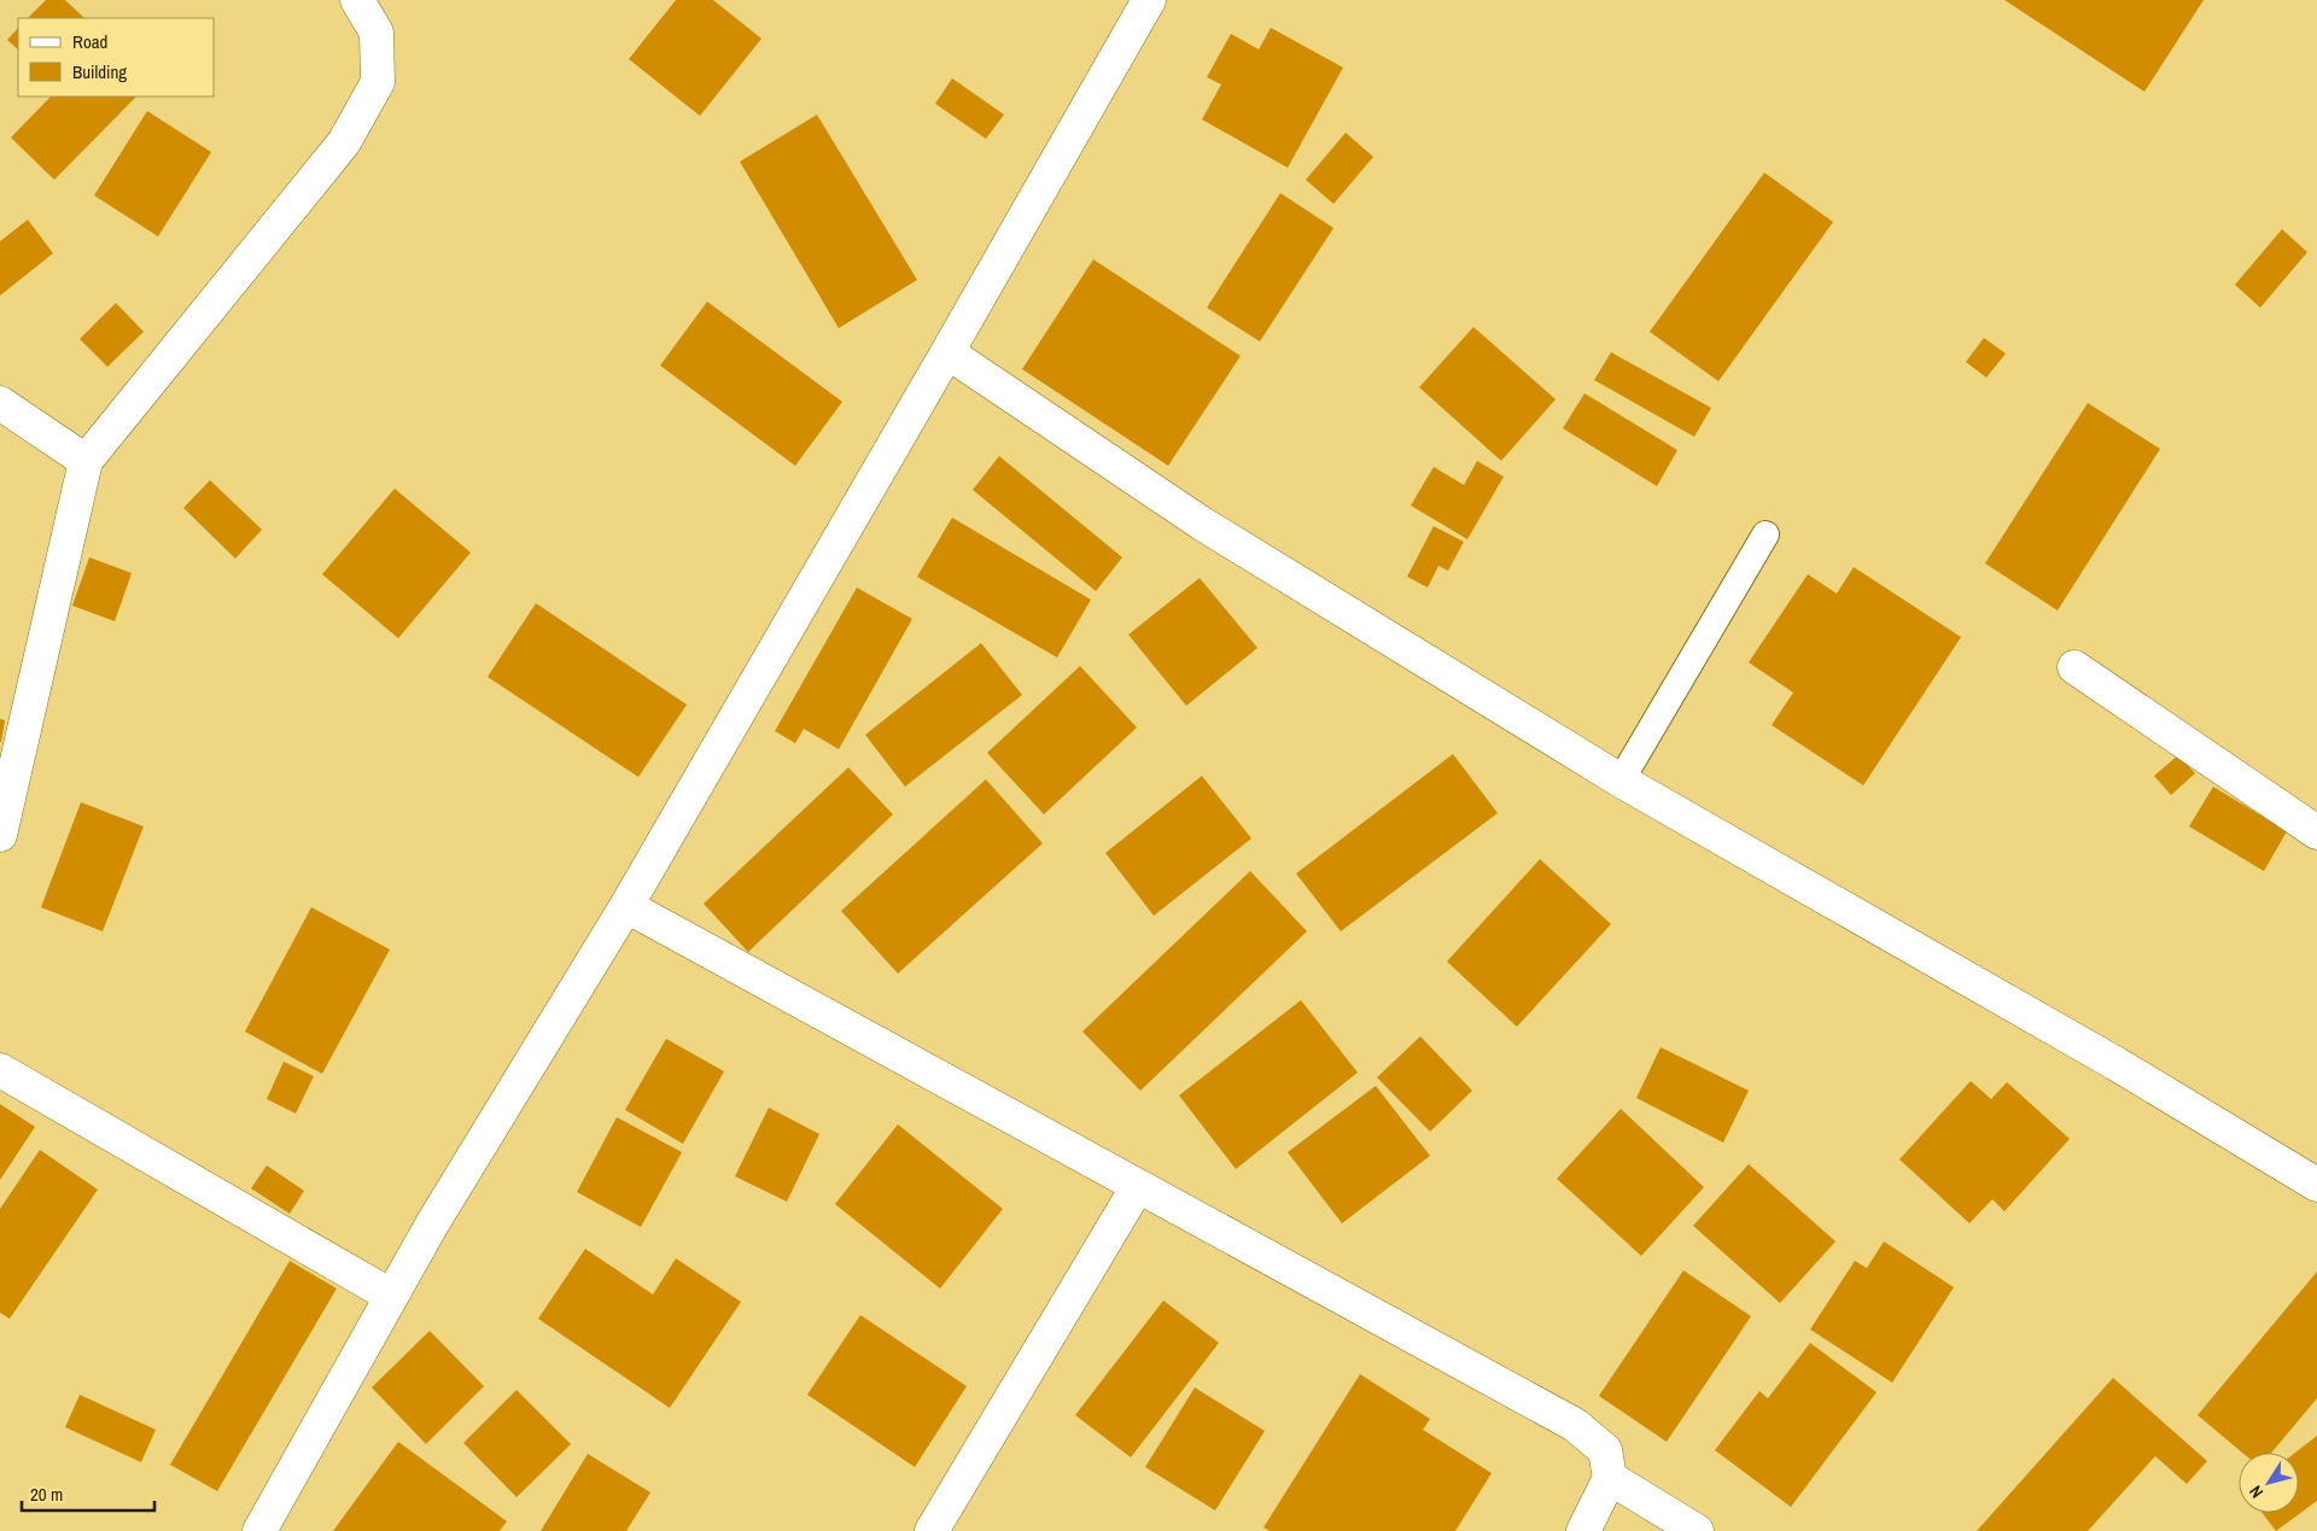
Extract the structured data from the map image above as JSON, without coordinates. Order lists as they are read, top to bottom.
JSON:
{
  "legend": ["Road", "Building"],
  "scale_bar": "20 m",
  "north": "bottom left"
}
